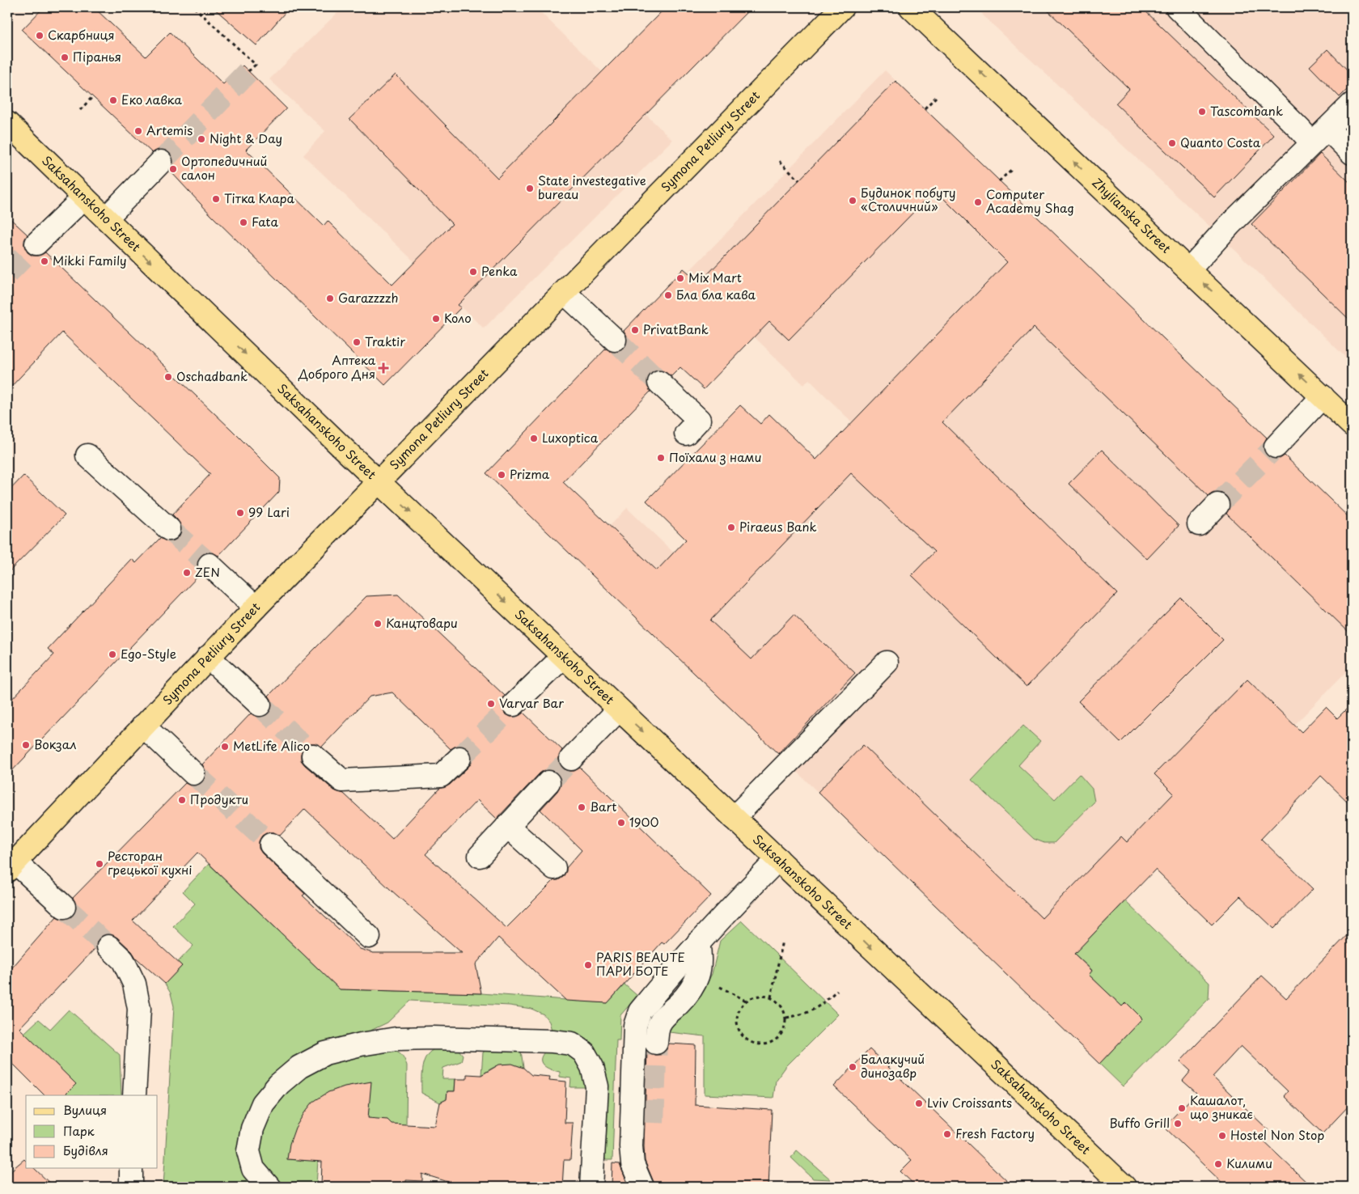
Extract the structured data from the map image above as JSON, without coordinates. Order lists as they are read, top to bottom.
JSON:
{
  "streets": {
    "main road": ["Symona Petliury Street", "Saksahanskoho Street", "Zhylianska Street"]
  },
  "crossings": [
    ["Symona Petliury Street", "Saksahanskoho Street"]
  ],
  "one_way": ["Saksahanskoho Street", "Zhylianska Street"],
  "places": {
    "other": [
      "Скарбниця",
      "Піранья",
      "Еко лавка",
      "Tascombank",
      "Artemis",
      "Night & Day",
      "Quanto Costa",
      "Ортопедичний салон",
      "State investegative bureau",
      "Тітка Клара",
      "Будинок побуту «Столичний»",
      "Computer Academy Shag",
      "Fata",
      "Mikki Family",
      "Penka",
      "Mix Mart",
      "Бла бла кава",
      "Garazzzzh",
      "Коло",
      "PrivatBank",
      "Traktir",
      "Oschadbank",
      "Luxoptica",
      "Поїхали з нами",
      "Prizma",
      "99 Lari",
      "Piraeus Bank",
      "ZEN",
      "Канцтовари",
      "Ego-Style",
      "Varvar Bar",
      "Вокзал",
      "MetLife Alico",
      "Продукти",
      "Bart",
      "1900",
      "Ресторан грецької кухні",
      "PARIS BEAUTE ПАРИ БОТЕ",
      "Балакучий динозавр",
      "Lviv Croissants",
      "Кашалот, що зникає",
      "Buffo Grill",
      "Fresh Factory",
      "Hostel Non Stop",
      "Килими"
    ],
    "health": ["Аптека Доброго Дня"]
  },
  "legend": ["Вулиця", "Парк", "Будівля"]
}
